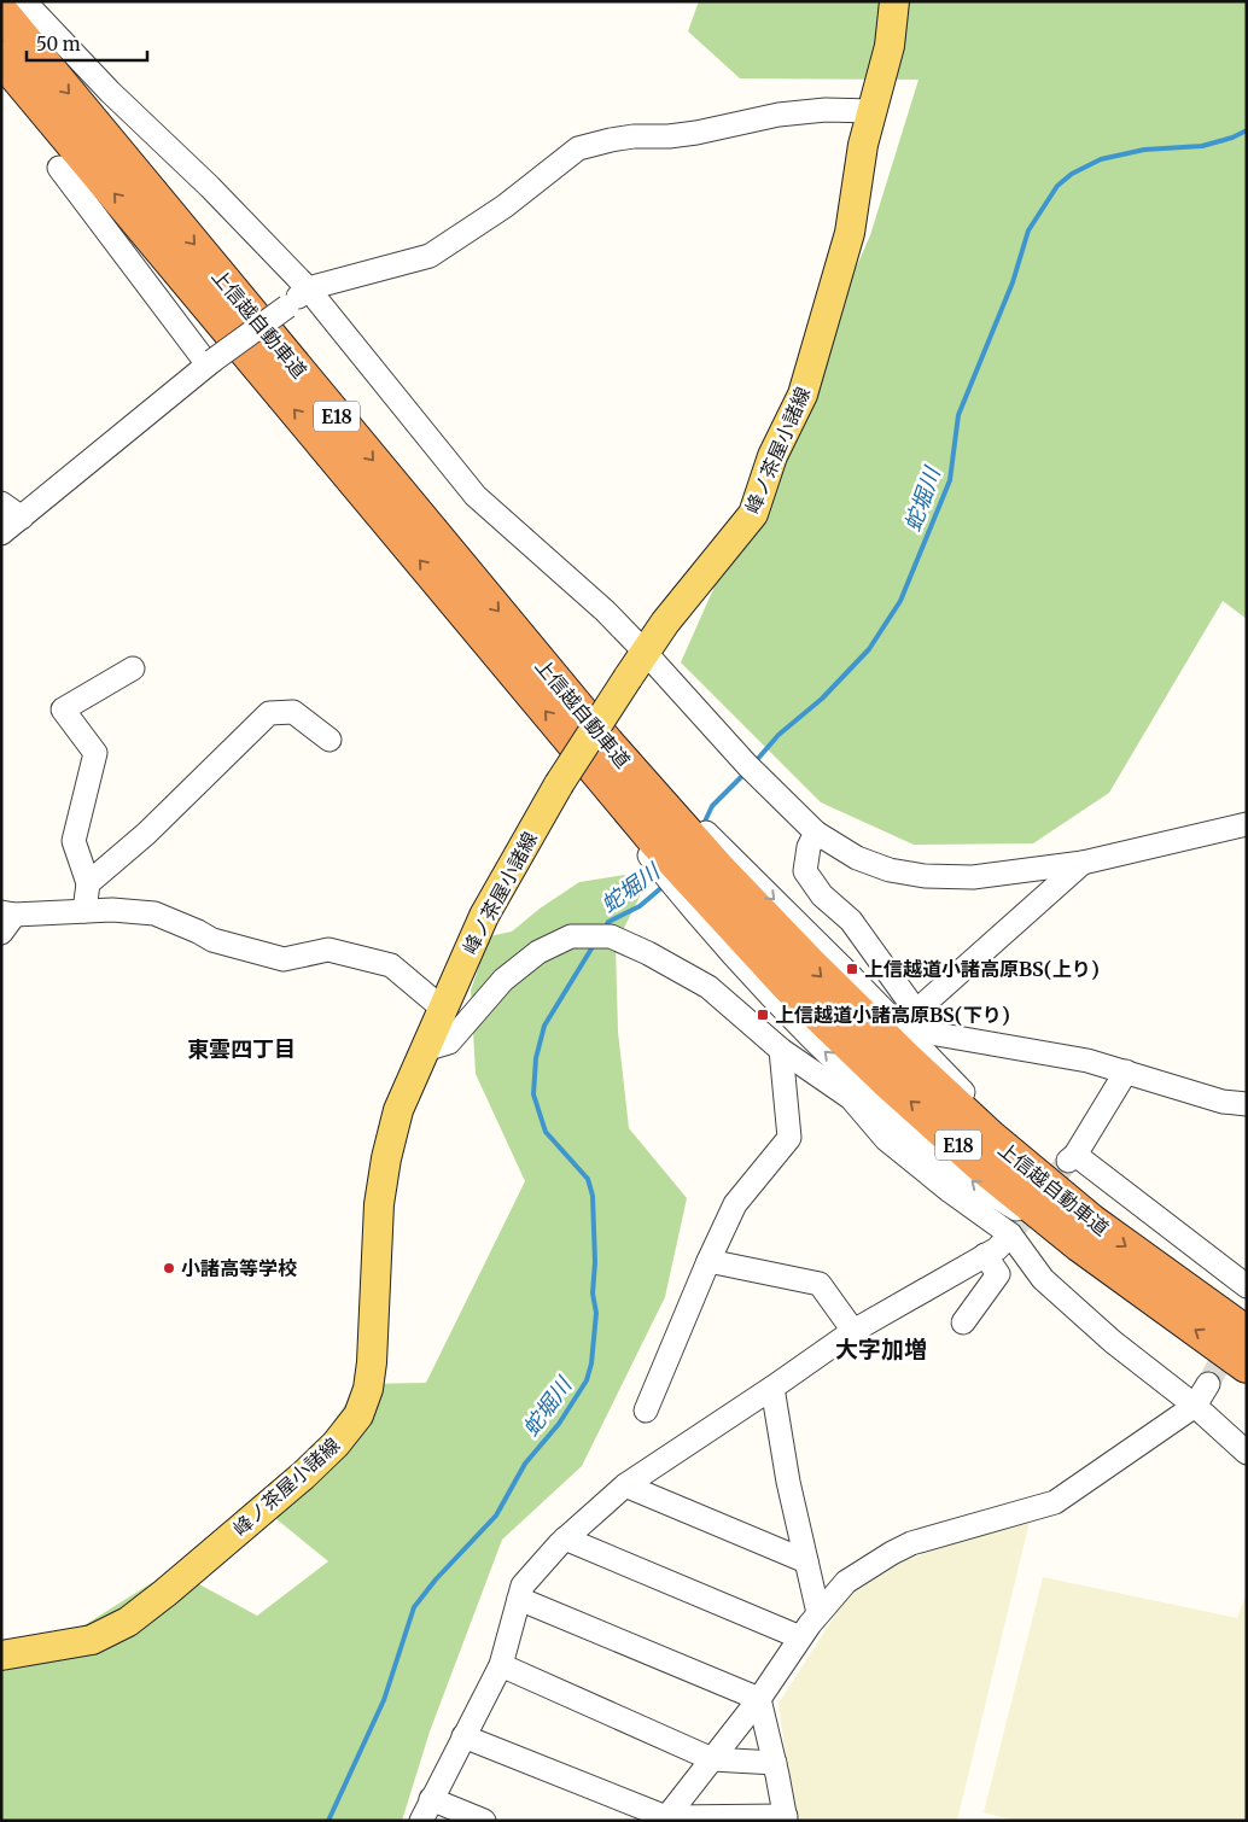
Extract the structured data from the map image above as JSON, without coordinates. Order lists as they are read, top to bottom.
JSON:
{
  "streets": {
    "highway": ["上信越自動車道", "E18"],
    "main road": ["峰ノ茶屋小諸線"]
  },
  "districts": ["東雲四丁目", "大字加増"],
  "water": ["蛇堀川"],
  "places": {
    "transit": ["上信越道小諸高原BS(上り)", "上信越道小諸高原BS(下り)"],
    "other": ["小諸高等学校"]
  },
  "scale_bar": "50 m"
}
